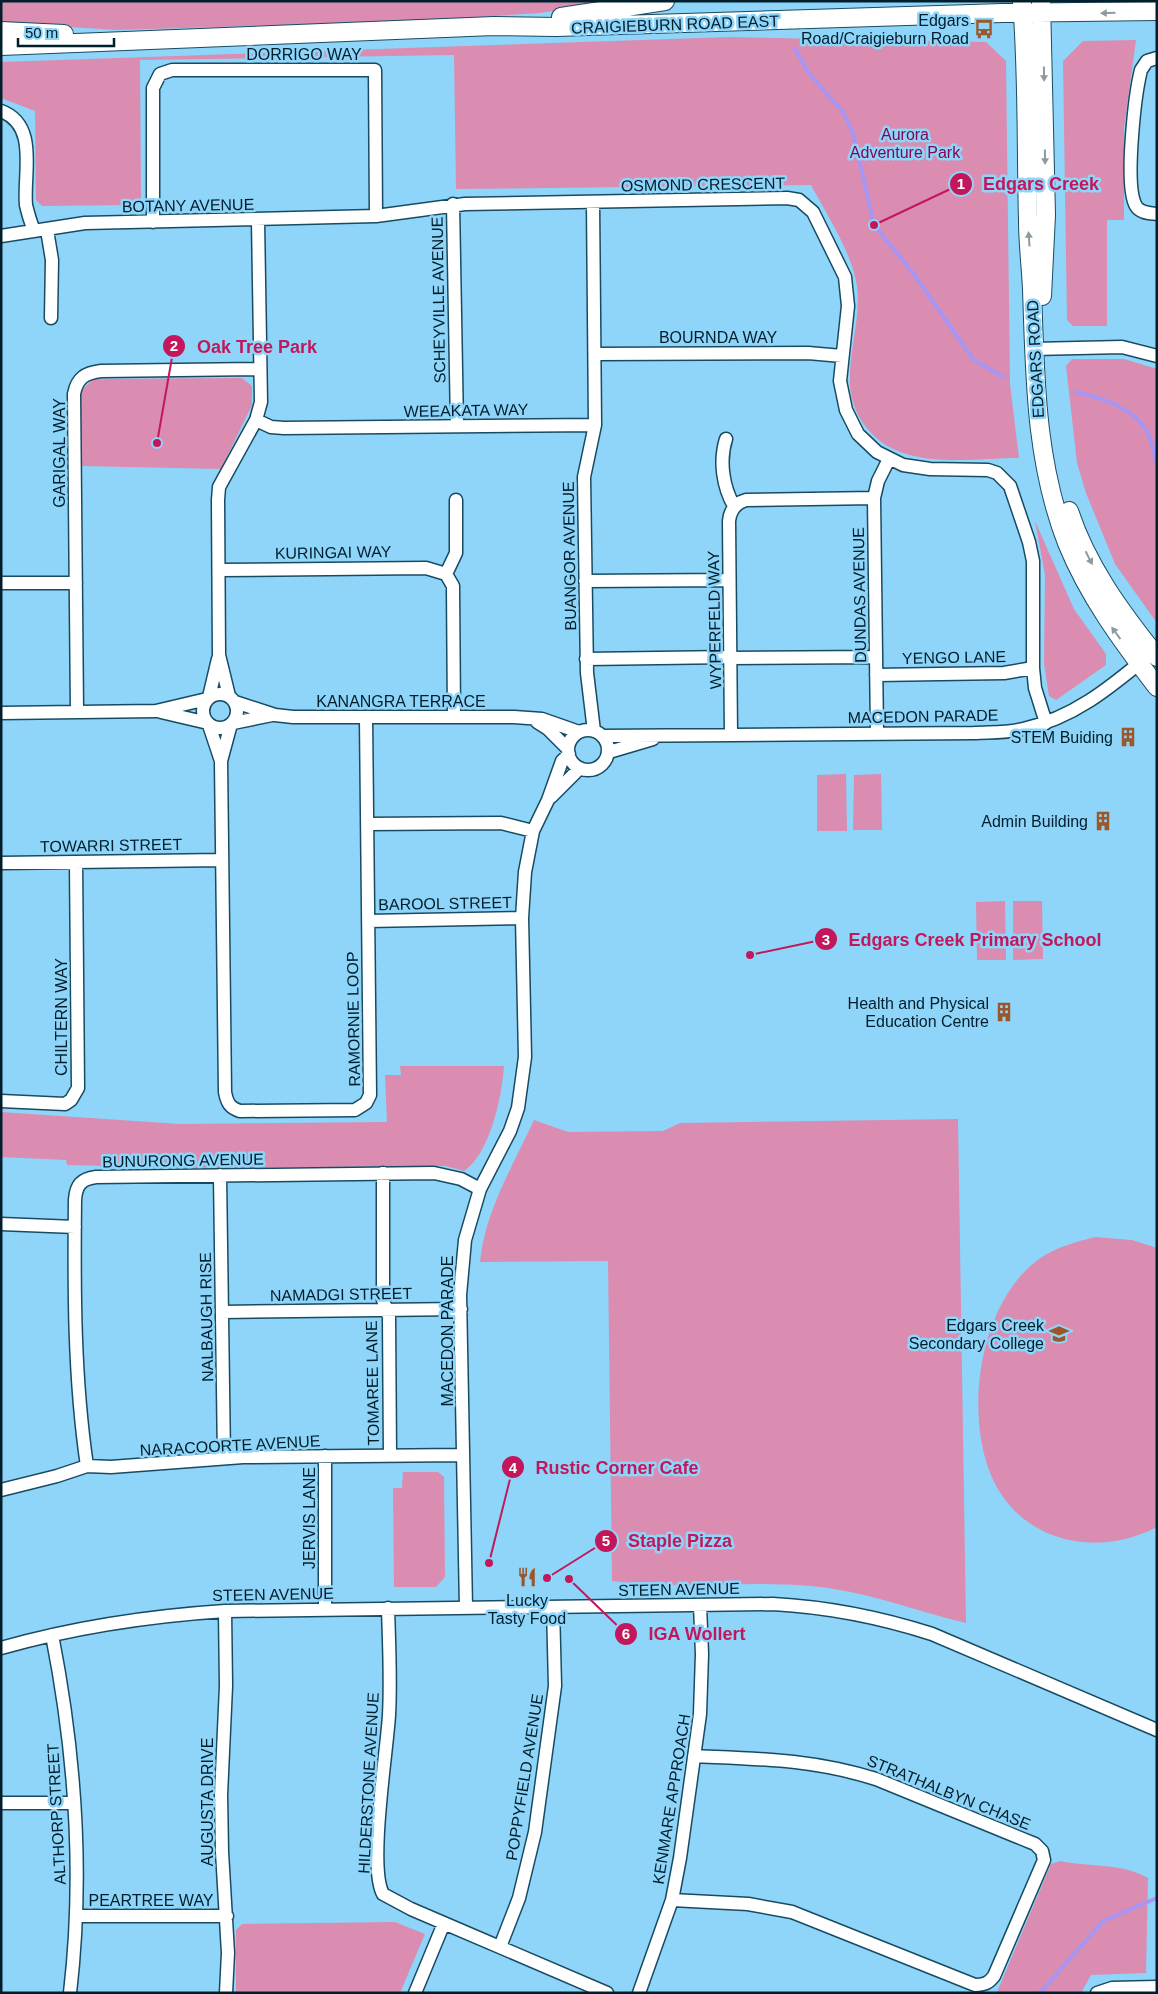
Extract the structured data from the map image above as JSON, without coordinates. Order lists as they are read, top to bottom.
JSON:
{
  "streets": {
    "main road": ["CRAIGIEBURN ROAD EAST", "EDGARS ROAD"],
    "street": [
      "DORRIGO WAY",
      "OSMOND CRESCENT",
      "BOTANY AVENUE",
      "SCHEYVILLE AVENUE",
      "BOURNDA WAY",
      "WEEAKATA WAY",
      "GARIGAL WAY",
      "KURINGAI WAY",
      "BUANGOR AVENUE",
      "DUNDAS AVENUE",
      "WYPERFELD WAY",
      "YENGO LANE",
      "KANANGRA TERRACE",
      "MACEDON PARADE",
      "TOWARRI STREET",
      "BAROOL STREET",
      "CHILTERN WAY",
      "RAMORNIE LOOP",
      "BUNURONG AVENUE",
      "NAMADGI STREET",
      "NALBAUGH RISE",
      "TOMAREE LANE",
      "NARACOORTE AVENUE",
      "JERVIS LANE",
      "STEEN AVENUE",
      "POPPYFIELD AVENUE",
      "HILDERSTONE AVENUE",
      "STRATHALBYN CHASE",
      "KENMARE APPROACH",
      "AUGUSTA DRIVE",
      "ALTHORP STREET",
      "PEARTREE WAY"
    ]
  },
  "crossings": [
    ["CRAIGIEBURN ROAD EAST", "EDGARS ROAD"],
    ["DORRIGO WAY", "BOTANY AVENUE"],
    ["OSMOND CRESCENT", "SCHEYVILLE AVENUE"],
    ["OSMOND CRESCENT", "BOURNDA WAY"],
    ["OSMOND CRESCENT", "BUANGOR AVENUE"],
    ["OSMOND CRESCENT", "DUNDAS AVENUE"],
    ["OSMOND CRESCENT", "YENGO LANE"],
    ["OSMOND CRESCENT", "MACEDON PARADE"],
    ["SCHEYVILLE AVENUE", "WEEAKATA WAY"],
    ["BOURNDA WAY", "BUANGOR AVENUE"],
    ["EDGARS ROAD", "MACEDON PARADE"],
    ["WEEAKATA WAY", "BUANGOR AVENUE"],
    ["BUANGOR AVENUE", "KANANGRA TERRACE"],
    ["BUANGOR AVENUE", "MACEDON PARADE"],
    ["DUNDAS AVENUE", "YENGO LANE"],
    ["DUNDAS AVENUE", "MACEDON PARADE"],
    ["WYPERFELD WAY", "MACEDON PARADE"],
    ["KANANGRA TERRACE", "MACEDON PARADE"],
    ["KANANGRA TERRACE", "RAMORNIE LOOP"],
    ["MACEDON PARADE", "BAROOL STREET"],
    ["MACEDON PARADE", "BUNURONG AVENUE"],
    ["MACEDON PARADE", "NAMADGI STREET"],
    ["MACEDON PARADE", "NARACOORTE AVENUE"],
    ["MACEDON PARADE", "STEEN AVENUE"],
    ["TOWARRI STREET", "CHILTERN WAY"],
    ["TOWARRI STREET", "RAMORNIE LOOP"],
    ["BAROOL STREET", "RAMORNIE LOOP"],
    ["BUNURONG AVENUE", "NALBAUGH RISE"],
    ["BUNURONG AVENUE", "TOMAREE LANE"],
    ["BUNURONG AVENUE", "NARACOORTE AVENUE"],
    ["NAMADGI STREET", "NALBAUGH RISE"],
    ["NAMADGI STREET", "TOMAREE LANE"],
    ["NALBAUGH RISE", "NARACOORTE AVENUE"],
    ["TOMAREE LANE", "NARACOORTE AVENUE"],
    ["NARACOORTE AVENUE", "JERVIS LANE"],
    ["JERVIS LANE", "STEEN AVENUE"],
    ["STEEN AVENUE", "POPPYFIELD AVENUE"],
    ["STEEN AVENUE", "HILDERSTONE AVENUE"],
    ["STEEN AVENUE", "KENMARE APPROACH"],
    ["STEEN AVENUE", "AUGUSTA DRIVE"],
    ["STEEN AVENUE", "ALTHORP STREET"],
    ["POPPYFIELD AVENUE", "HILDERSTONE AVENUE"],
    ["STRATHALBYN CHASE", "KENMARE APPROACH"],
    ["AUGUSTA DRIVE", "PEARTREE WAY"],
    ["ALTHORP STREET", "PEARTREE WAY"]
  ],
  "parks": ["Aurora Adventure Park"],
  "places": {
    "bus stop": ["Edgars Road/Craigieburn Road"],
    "other": [
      "Edgars Creek",
      "Oak Tree Park",
      "Edgars Creek Primary School",
      "Rustic Corner Cafe",
      "Staple Pizza",
      "IGA Wollert"
    ],
    "building": ["STEM Buiding", "Admin Building", "Health and Physical Education Centre"],
    "school or university": ["Edgars Creek Secondary College"],
    "restaurant": ["Lucky Tasty Food"]
  },
  "scale_bar": "50 m"
}
